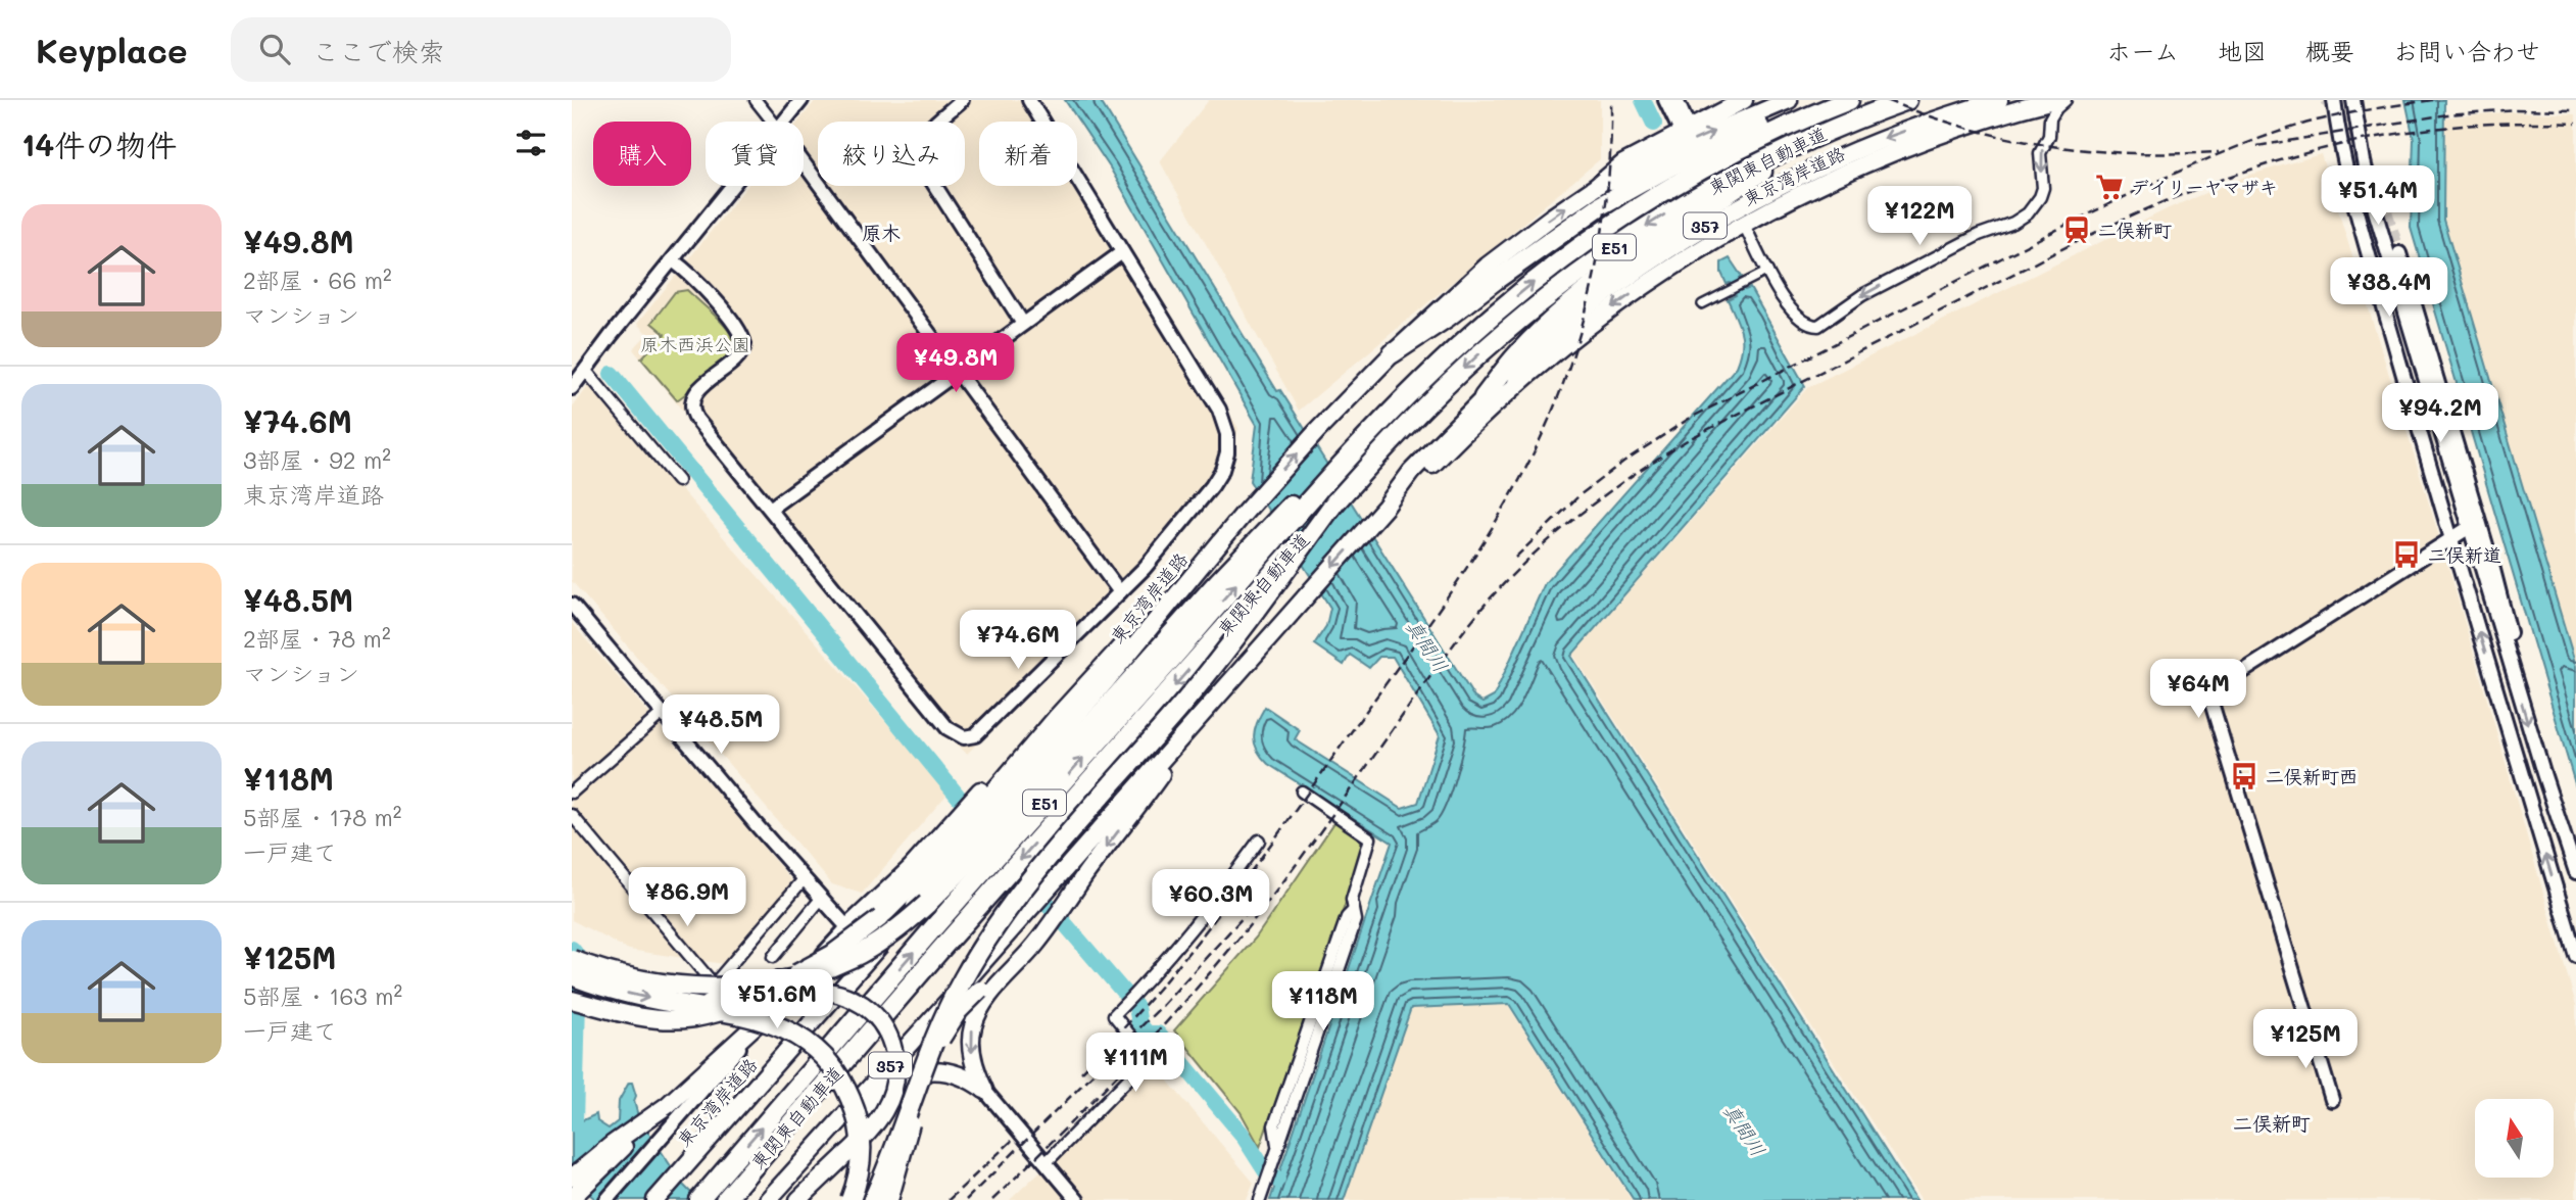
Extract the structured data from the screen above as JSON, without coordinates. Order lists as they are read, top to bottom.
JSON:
{
  "streets": {
    "highway": [
      "東関東自動車道",
      "東京湾岸道路",
      "357",
      "E51"
    ]
  },
  "districts": ["原木", "二俣新町"],
  "water": ["真間川"],
  "parks": ["原木西浜公園"],
  "places": {
    "supermarket": ["デイリーヤマザキ"],
    "station": ["二俣新町"],
    "bus stop": ["二俣新道", "二俣新町西"]
  },
  "north": "top",
  "page": {
    "header": "Keyplace",
    "search": "ここで検索",
    "nav": [
      "ホーム",
      "地図",
      "概要",
      "お問い合わせ"
    ],
    "heading": "14件の物件",
    "chip": [
      "購入",
      "賃貸",
      "絞り込み",
      "新着"
    ],
    "price": [
      "¥51.4M",
      "¥122M",
      "¥38.4M",
      "¥49.8M",
      "¥94.2M",
      "¥74.6M",
      "¥64M",
      "¥48.5M",
      "¥86.9M",
      "¥60.3M",
      "¥51.6M",
      "¥118M",
      "¥125M",
      "¥111M"
    ],
    "list": [
      {
        "name": "¥49.8M",
        "note": "2部屋 · 66 m² · マンション"
      },
      {
        "name": "¥74.6M",
        "note": "3部屋 · 92 m² · 東京湾岸道路"
      },
      {
        "name": "¥48.5M",
        "note": "2部屋 · 78 m² · マンション"
      },
      {
        "name": "¥118M",
        "note": "5部屋 · 178 m² · 一戸建て"
      },
      {
        "name": "¥125M",
        "note": "5部屋 · 163 m² · 一戸建て"
      }
    ]
  }
}
